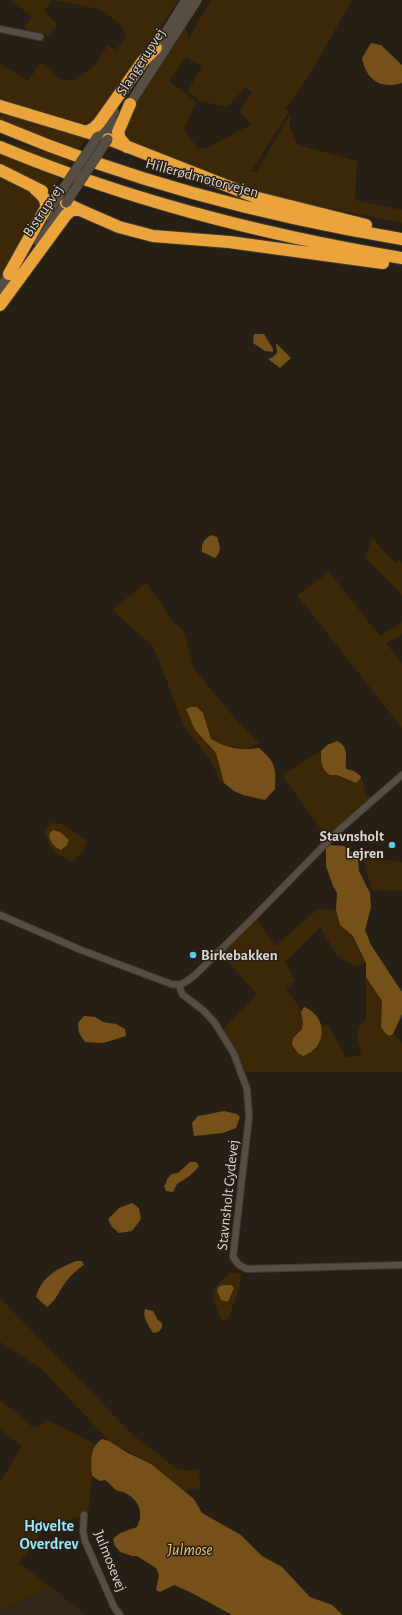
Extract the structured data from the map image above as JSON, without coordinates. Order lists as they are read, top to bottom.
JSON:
{
  "streets": {
    "highway": ["Hillerødmotorvejen"],
    "main road": ["Slangerupvej", "Bistrupvej"],
    "street": ["Stavnsholt Gydevej", "Julmosevej"]
  },
  "crossings": [
    ["Slangerupvej", "Bistrupvej"]
  ],
  "districts": ["Høvelte Overdrev"],
  "water": ["Julmose"],
  "places": ["Stavnsholt Lejren", "Birkebakken"]
}
